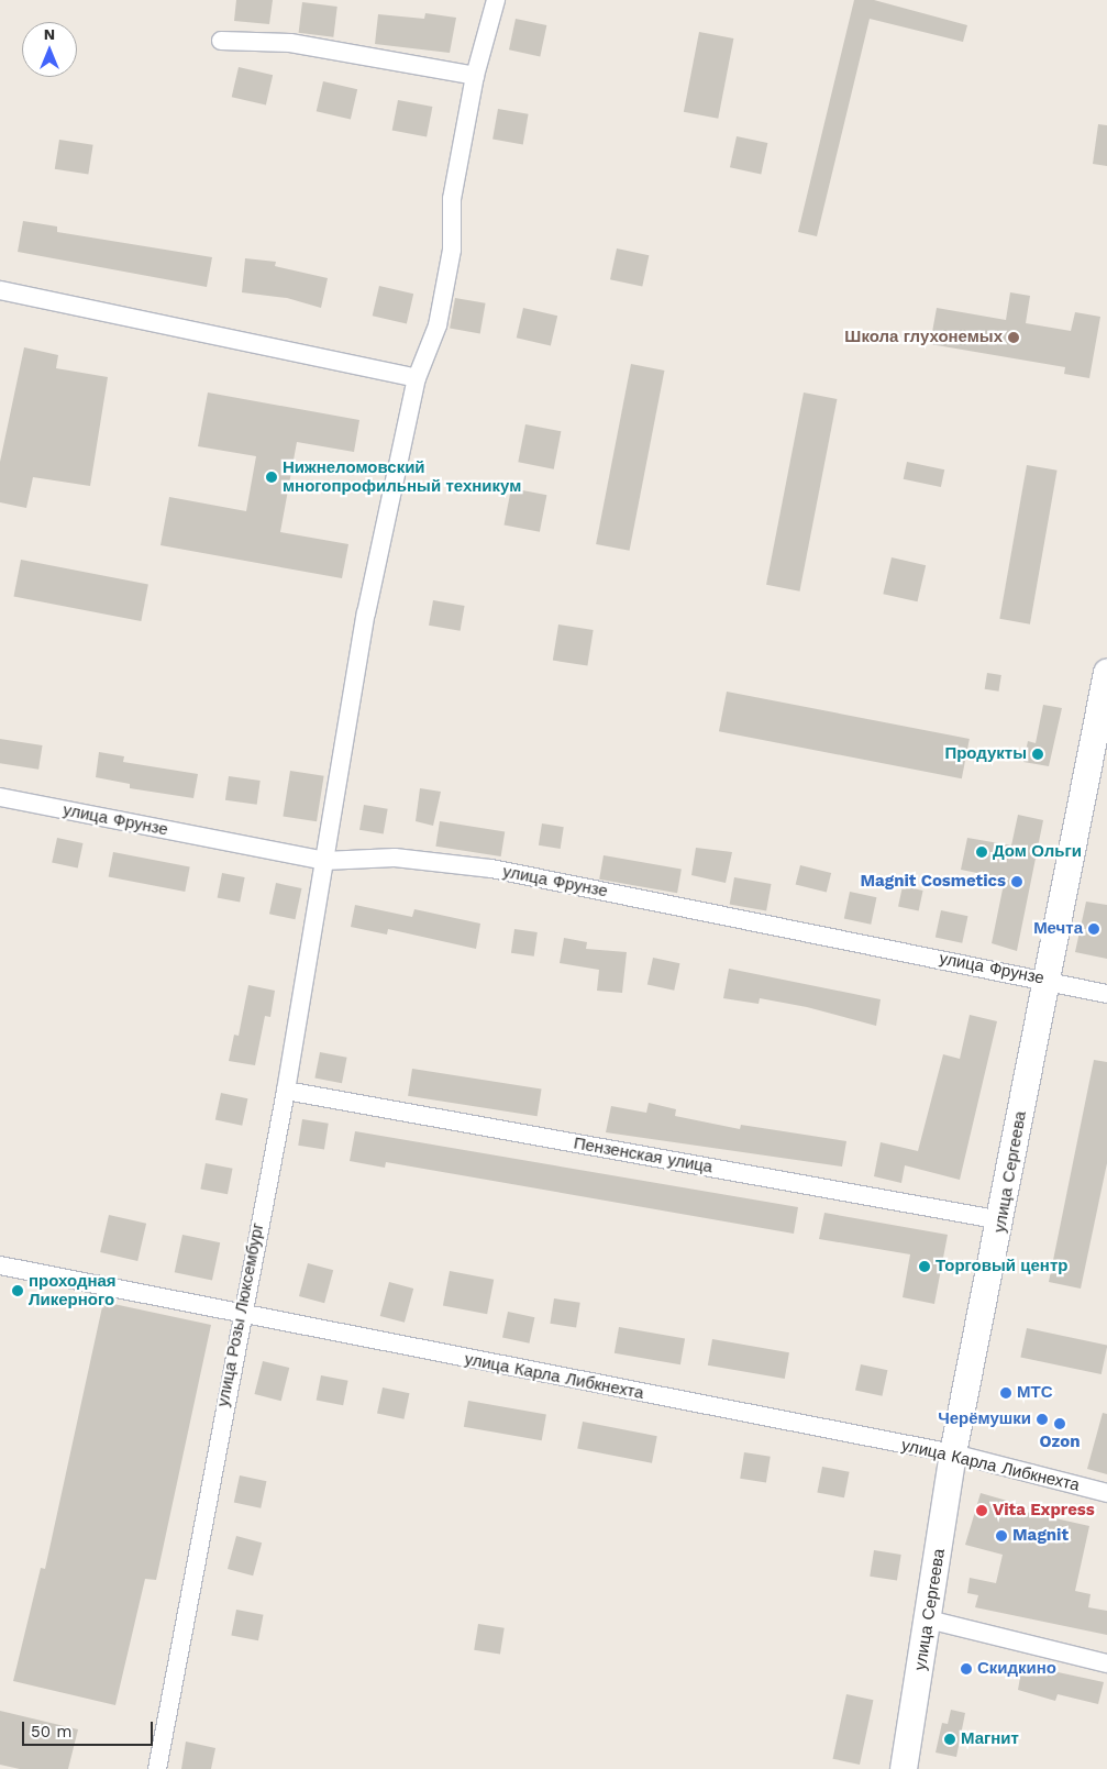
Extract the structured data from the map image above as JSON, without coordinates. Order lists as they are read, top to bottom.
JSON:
{
  "streets": {
    "main road": ["улица Сергеева"],
    "street": [
      "улица Фрунзе",
      "Пензенская улица",
      "улица Розы Люксембург",
      "улица Карла Либкнехта"
    ]
  },
  "crossings": [
    ["улица Фрунзе", "улица Сергеева"],
    ["улица Фрунзе", "улица Розы Люксембург"],
    ["Пензенская улица", "улица Сергеева"],
    ["Пензенская улица", "улица Розы Люксембург"],
    ["улица Сергеева", "улица Карла Либкнехта"],
    ["улица Розы Люксембург", "улица Карла Либкнехта"]
  ],
  "places": [
    "Школа глухонемых",
    "Нижнеломовский многопрофильный техникум",
    "Продукты",
    "Дом Ольги",
    "Magnit Cosmetics",
    "Мечта",
    "Торговый центр",
    "проходная Ликерного",
    "МТС",
    "Черёмушки",
    "Ozon",
    "Vita Express",
    "Magnit",
    "Скидкино",
    "Магнит"
  ],
  "scale_bar": "50 m",
  "north": "top"
}
